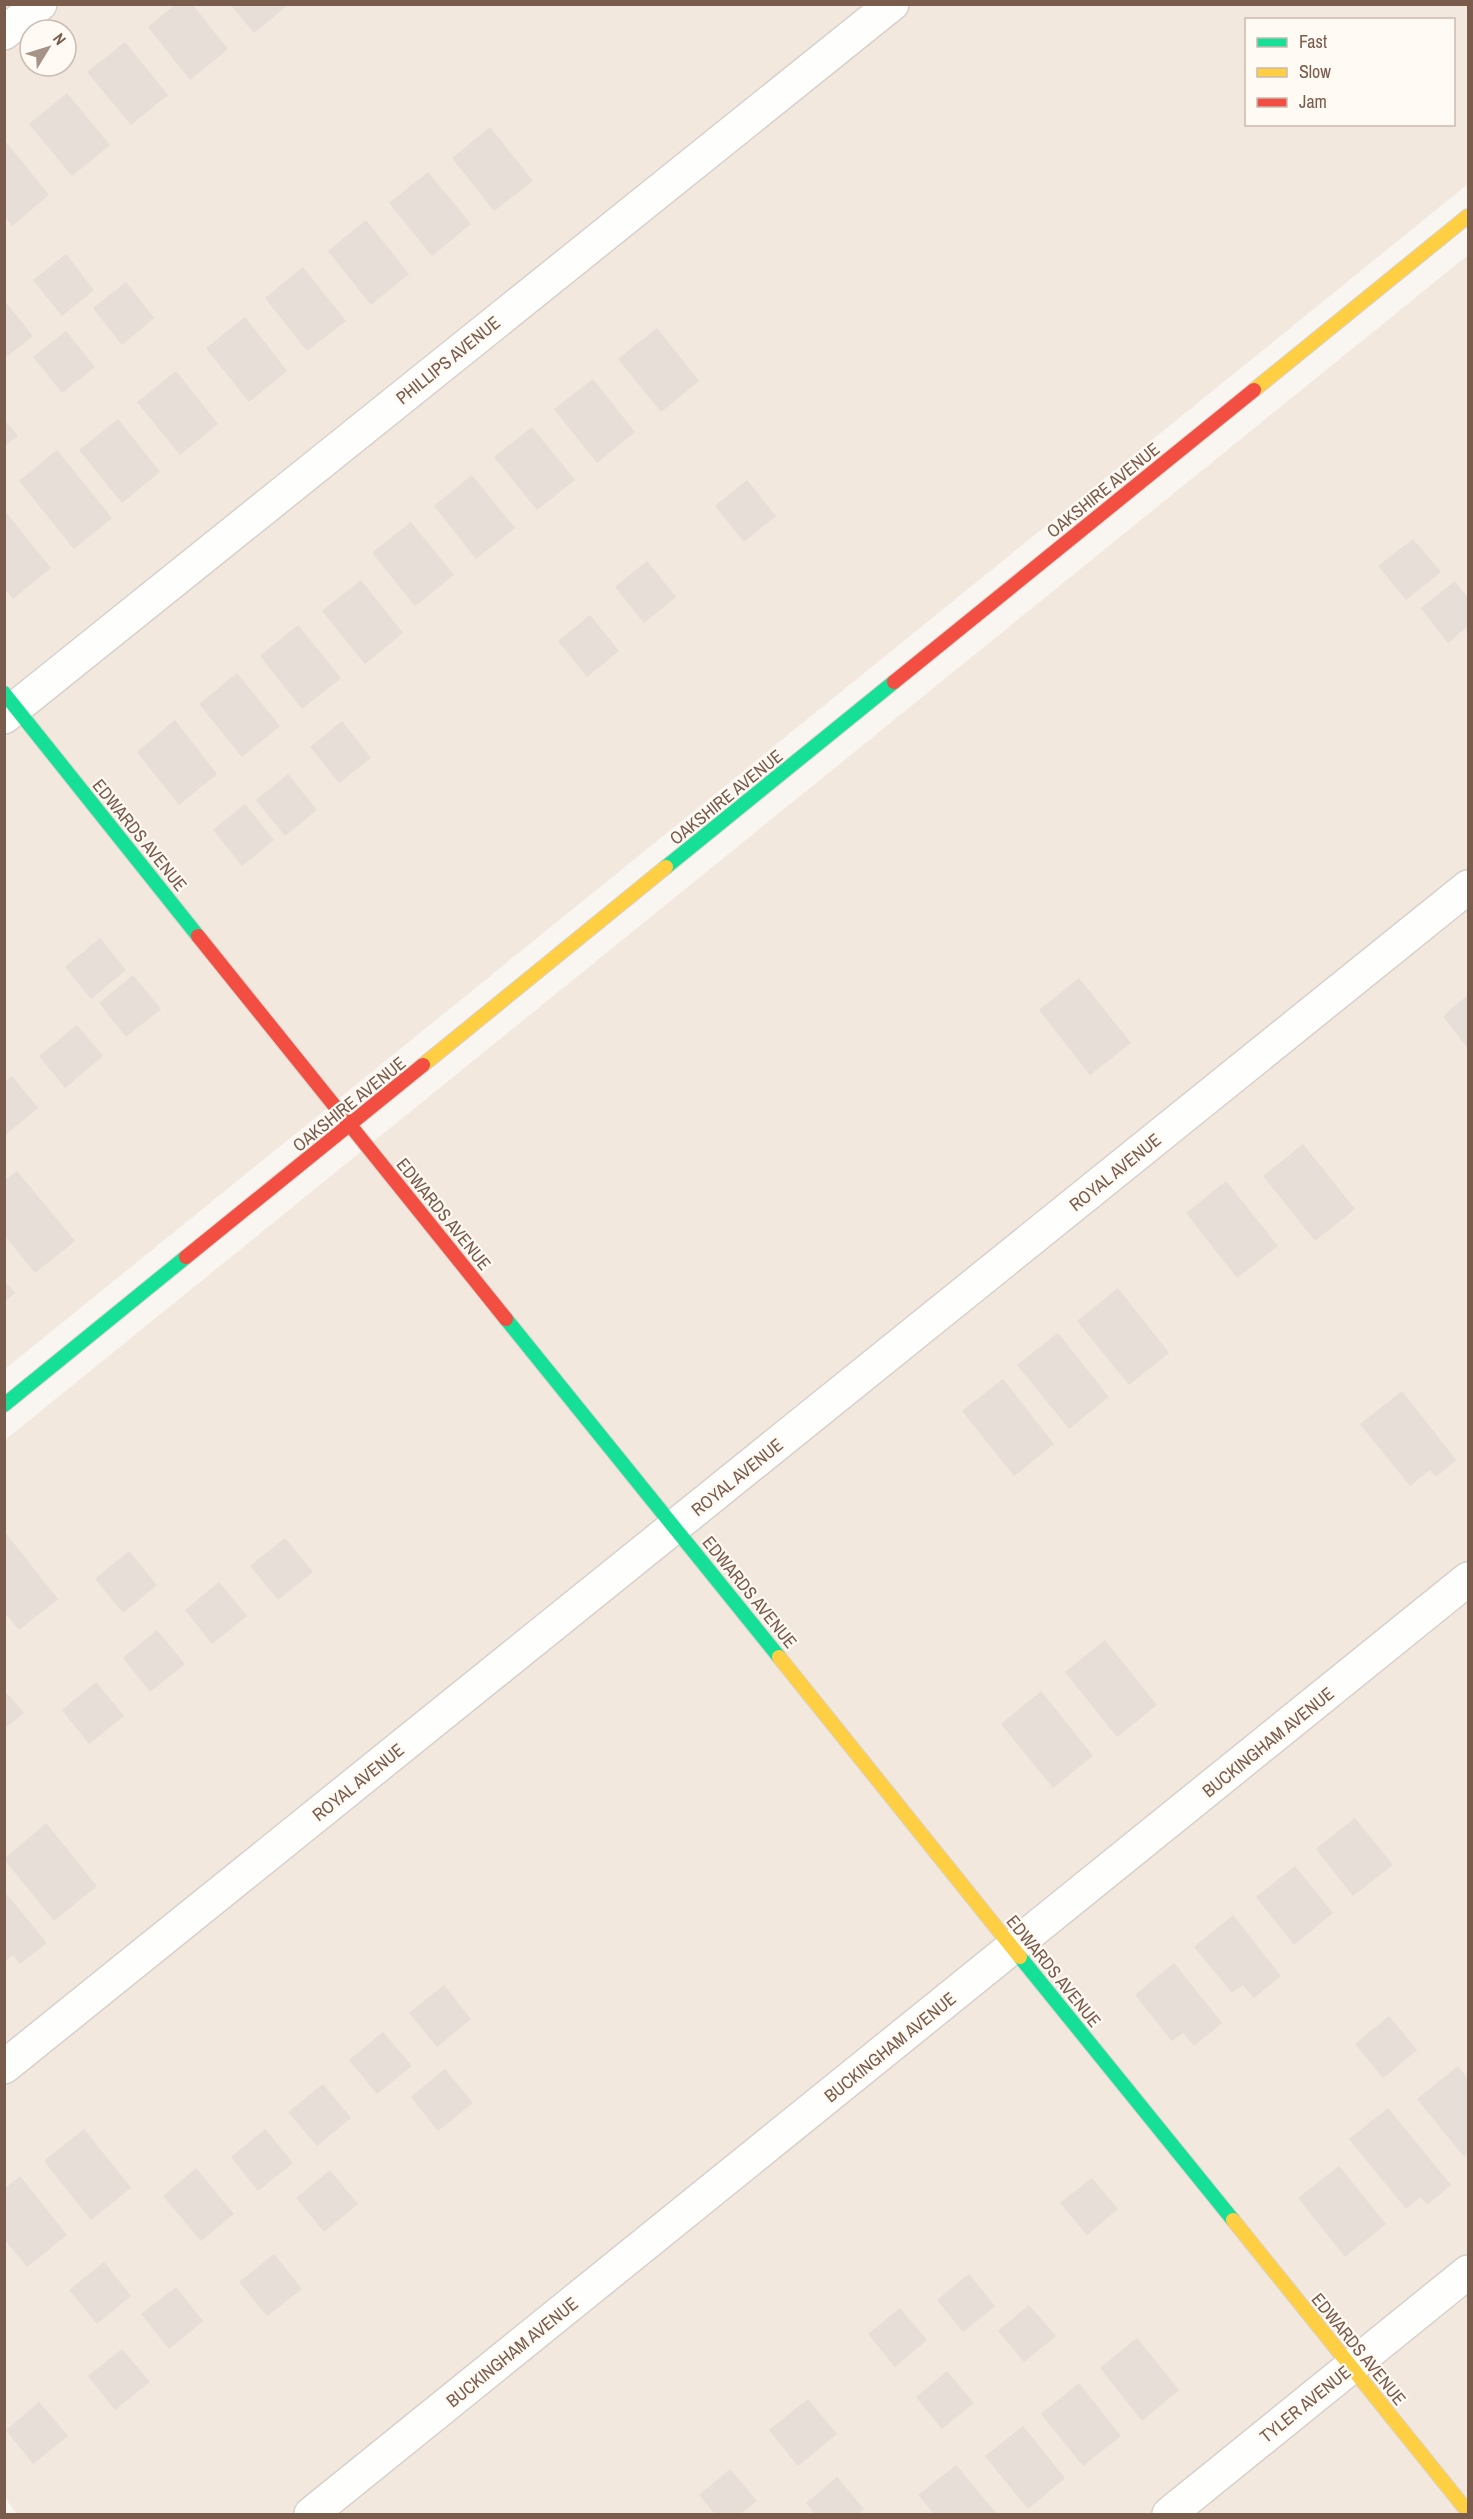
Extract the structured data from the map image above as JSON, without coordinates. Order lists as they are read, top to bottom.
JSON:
{
  "streets": {
    "street": [
      "PHILLIPS AVENUE",
      "OAKSHIRE AVENUE",
      "EDWARDS AVENUE",
      "ROYAL AVENUE",
      "BUCKINGHAM AVENUE",
      "TYLER AVENUE"
    ]
  },
  "crossings": [
    ["PHILLIPS AVENUE", "EDWARDS AVENUE"],
    ["OAKSHIRE AVENUE", "EDWARDS AVENUE"],
    ["EDWARDS AVENUE", "ROYAL AVENUE"],
    ["EDWARDS AVENUE", "BUCKINGHAM AVENUE"],
    ["EDWARDS AVENUE", "TYLER AVENUE"]
  ],
  "legend": ["Fast", "Slow", "Jam"],
  "north": "top right"
}
